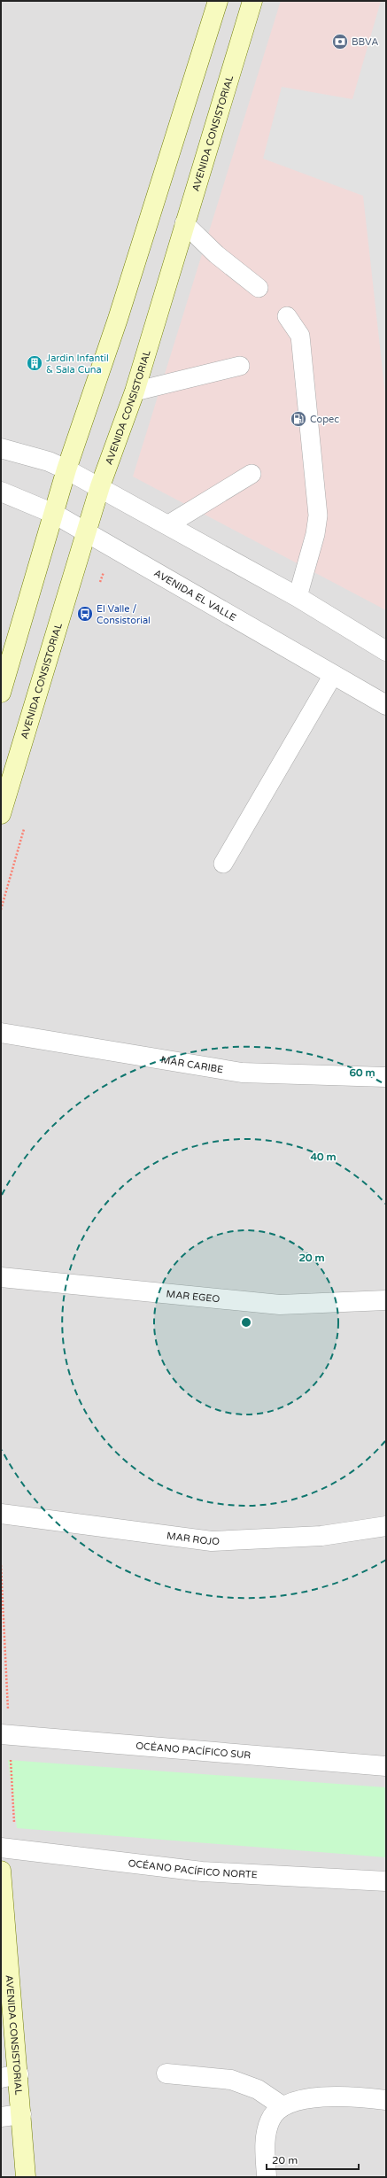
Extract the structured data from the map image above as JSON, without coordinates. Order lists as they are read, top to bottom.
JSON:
{
  "streets": {
    "main road": ["AVENIDA CONSISTORIAL"],
    "street": [
      "AVENIDA EL VALLE",
      "MAR CARIBE",
      "MAR EGEO",
      "MAR ROJO",
      "OCÉANO PACÍFICO SUR",
      "OCÉANO PACÍFICO NORTE"
    ]
  },
  "crossings": [
    ["AVENIDA CONSISTORIAL", "AVENIDA EL VALLE"]
  ],
  "places": {
    "bank": ["BBVA"],
    "building": ["Jardin Infantil & Sala Cuna"],
    "fuel station": ["Copec"],
    "bus stop": ["El Valle / Consistorial"]
  },
  "scale_bar": "20 m",
  "rings": ["60 m", "40 m", "20 m"]
}
